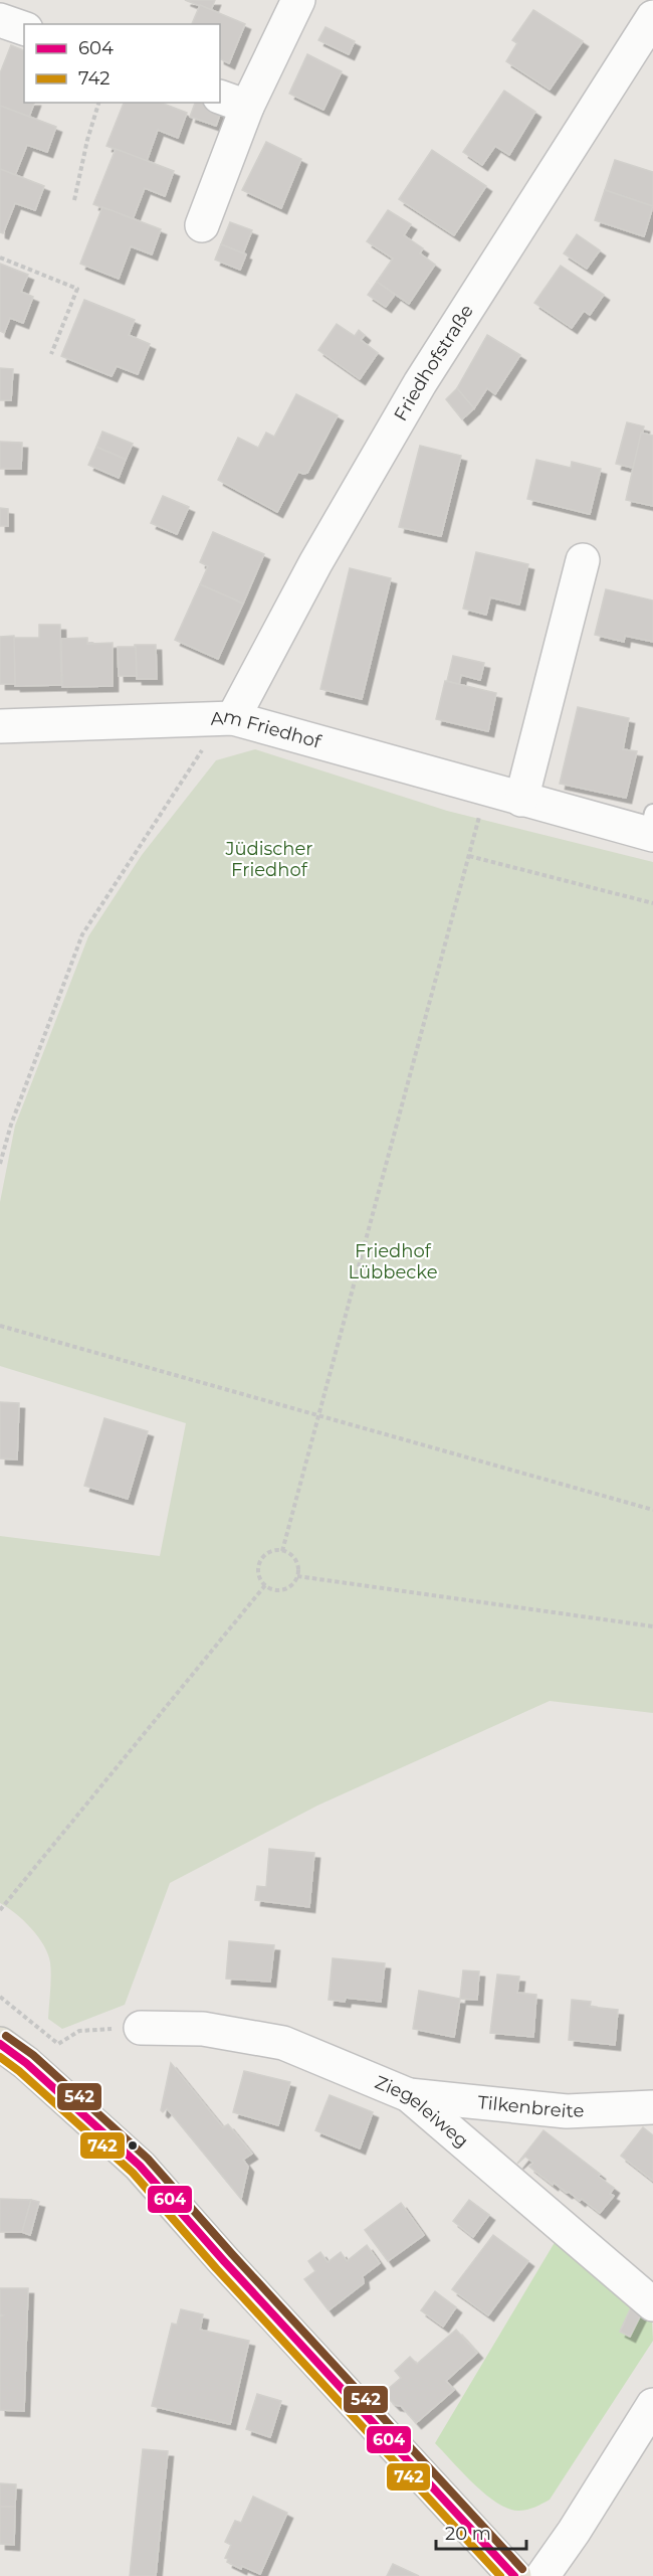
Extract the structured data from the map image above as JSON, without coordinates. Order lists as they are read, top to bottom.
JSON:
{
  "streets": {
    "street": [
      "Friedhofstraße",
      "Am Friedhof",
      "Tilkenbreite",
      "Ziegeleiweg"
    ]
  },
  "crossings": [
    ["Friedhofstraße", "Am Friedhof"],
    ["Tilkenbreite", "Ziegeleiweg"]
  ],
  "parks": ["Jüdischer Friedhof", "Friedhof Lübbecke"],
  "lines": ["transit line 542", "transit line 604", "transit line 742"],
  "legend": ["604", "742"],
  "scale_bar": "20 m"
}
